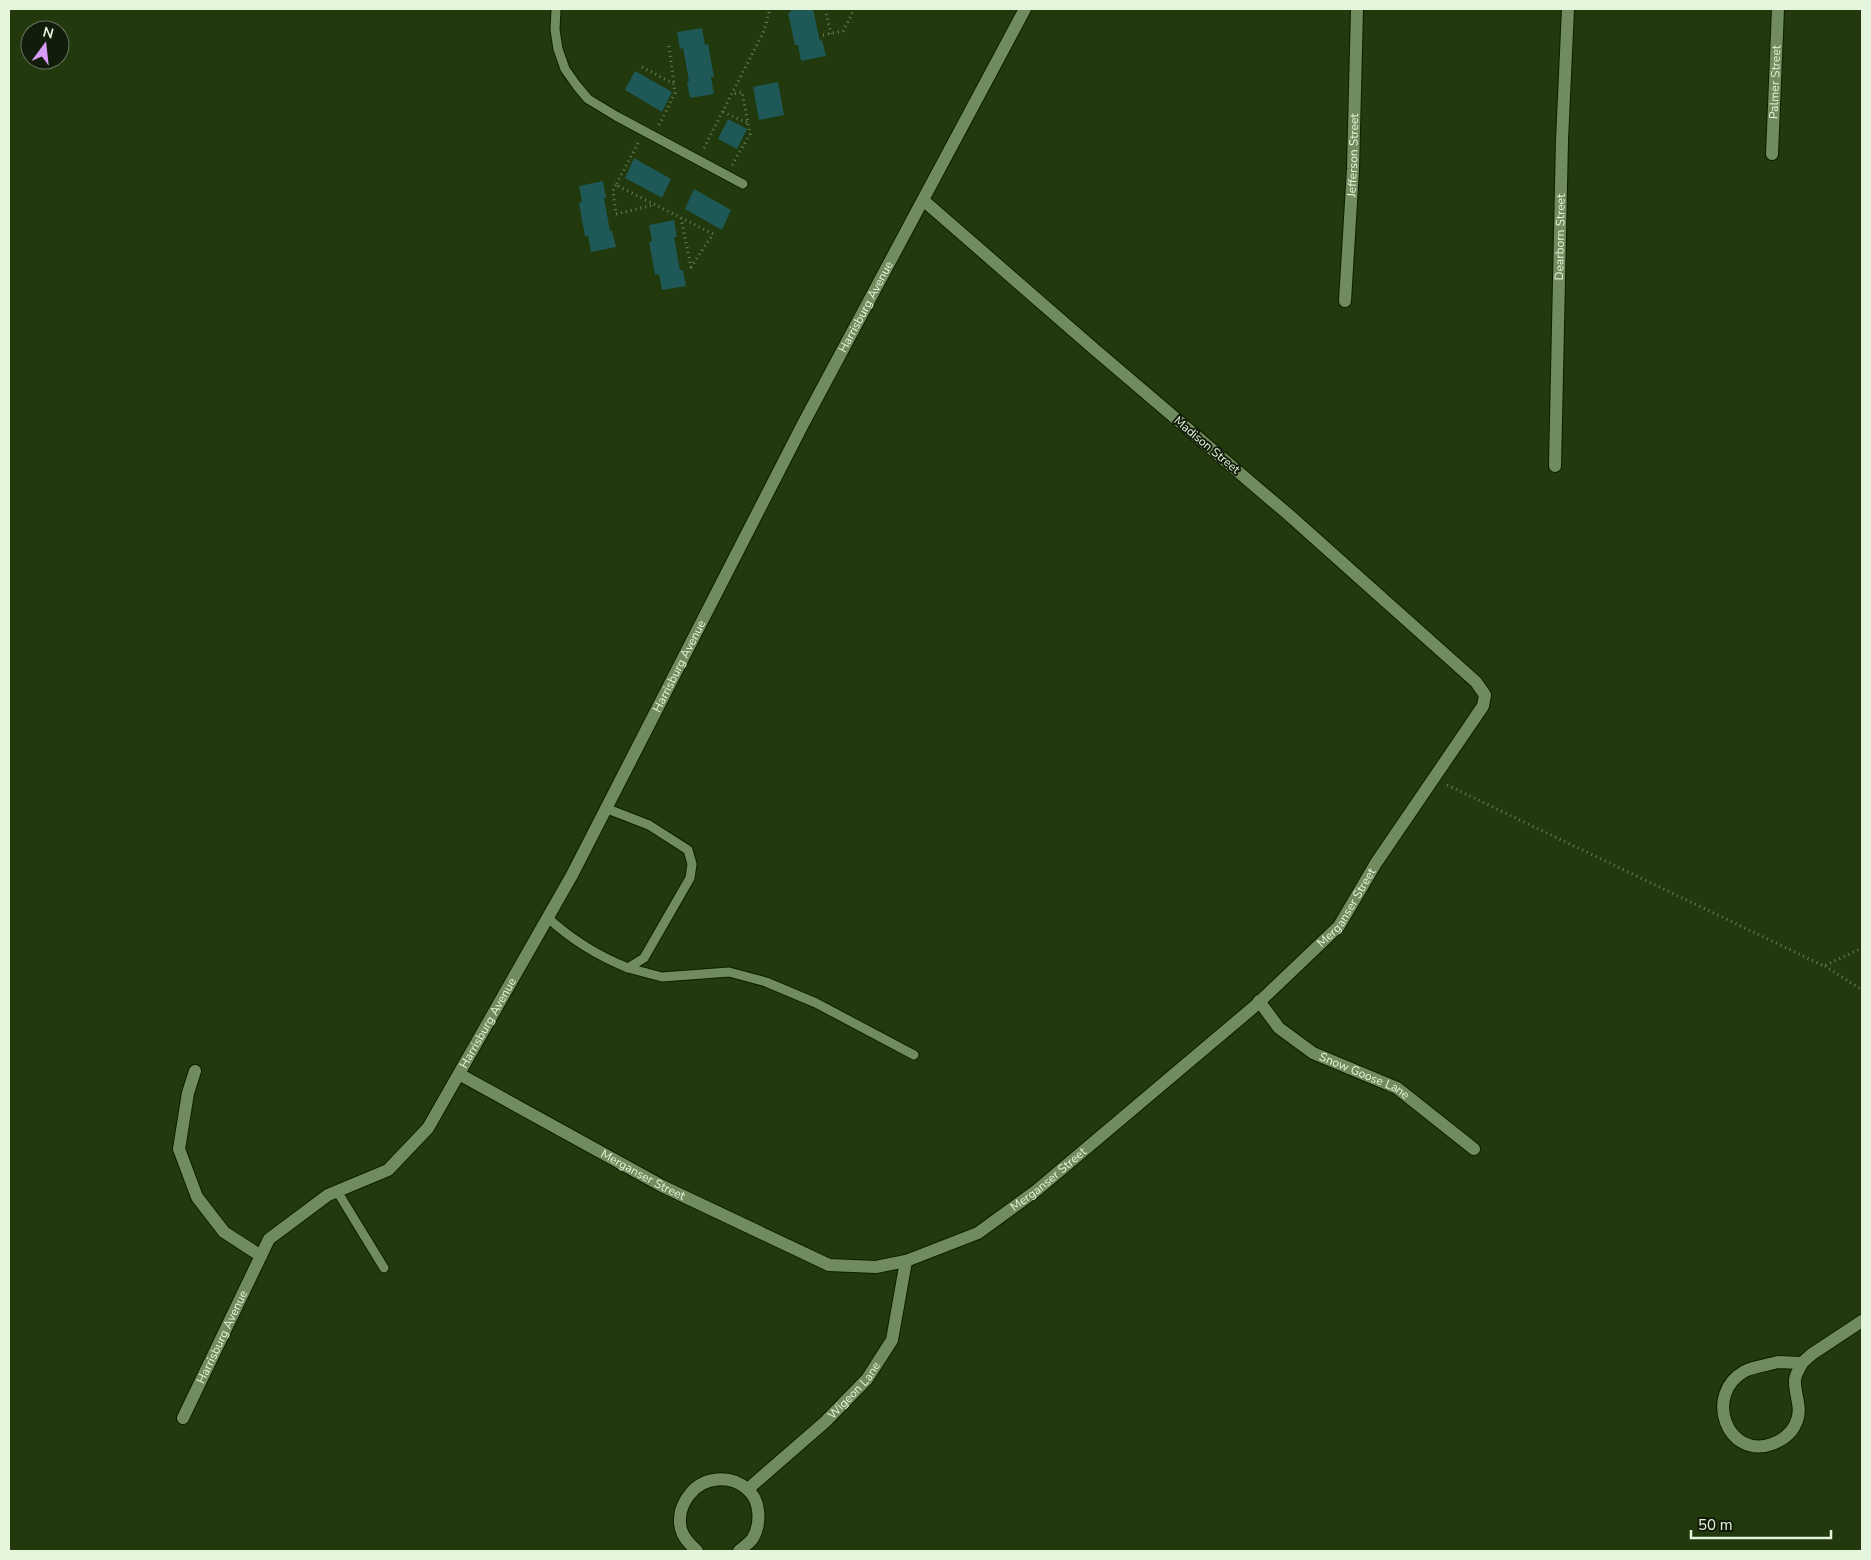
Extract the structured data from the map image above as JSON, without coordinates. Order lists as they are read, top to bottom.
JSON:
{
  "streets": {
    "street": [
      "Palmer Street",
      "Jefferson Street",
      "Dearborn Street",
      "Harrisburg Avenue",
      "Madison Street",
      "Merganser Street",
      "Snow Goose Lane",
      "Wigeon Lane"
    ]
  },
  "crossings": [
    ["Harrisburg Avenue", "Madison Street"],
    ["Harrisburg Avenue", "Merganser Street"],
    ["Madison Street", "Merganser Street"],
    ["Merganser Street", "Snow Goose Lane"],
    ["Merganser Street", "Wigeon Lane"]
  ],
  "scale_bar": "50 m",
  "north": "top"
}
